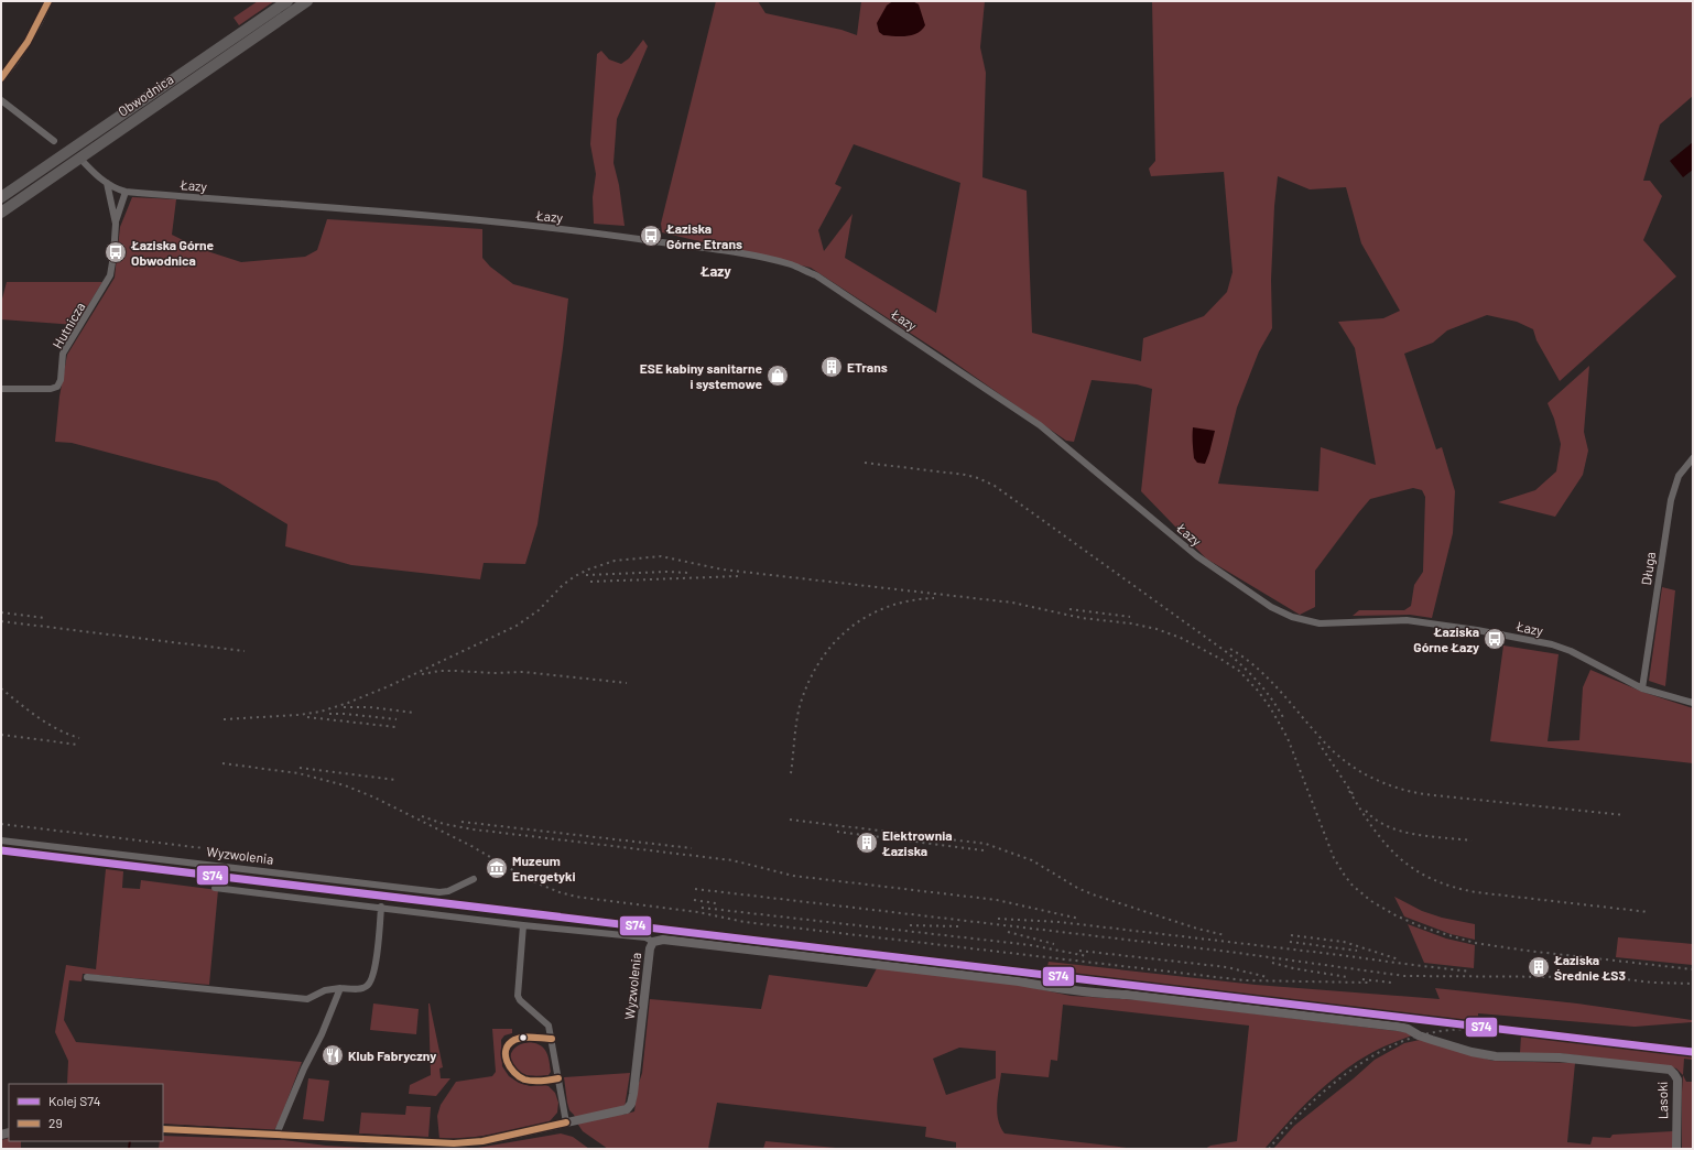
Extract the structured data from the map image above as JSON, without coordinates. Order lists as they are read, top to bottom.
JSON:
{
  "streets": {
    "main road": ["Obwodnica"],
    "street": [
      "Łazy",
      "Hutnicza",
      "Długa",
      "Wyzwolenia",
      "Lasoki"
    ]
  },
  "crossings": [
    ["Obwodnica", "Łazy"],
    ["Łazy", "Długa"],
    ["Wyzwolenia", "Lasoki"]
  ],
  "districts": ["Łazy"],
  "places": {
    "bus stop": ["Łaziska Górne Etrans", "Łaziska Górne Obwodnica", "Łaziska Górne Łazy"],
    "building": ["ETrans", "Elektrownia Łaziska", "Łaziska Średnie ŁS3"],
    "shop": ["ESE kabiny sanitarne i systemowe"],
    "museum": ["Muzeum Energetyki"],
    "restaurant": ["Klub Fabryczny"]
  },
  "lines": ["transit line 29", "rail line S74"],
  "legend": ["Kolej S74", "29"]
}
